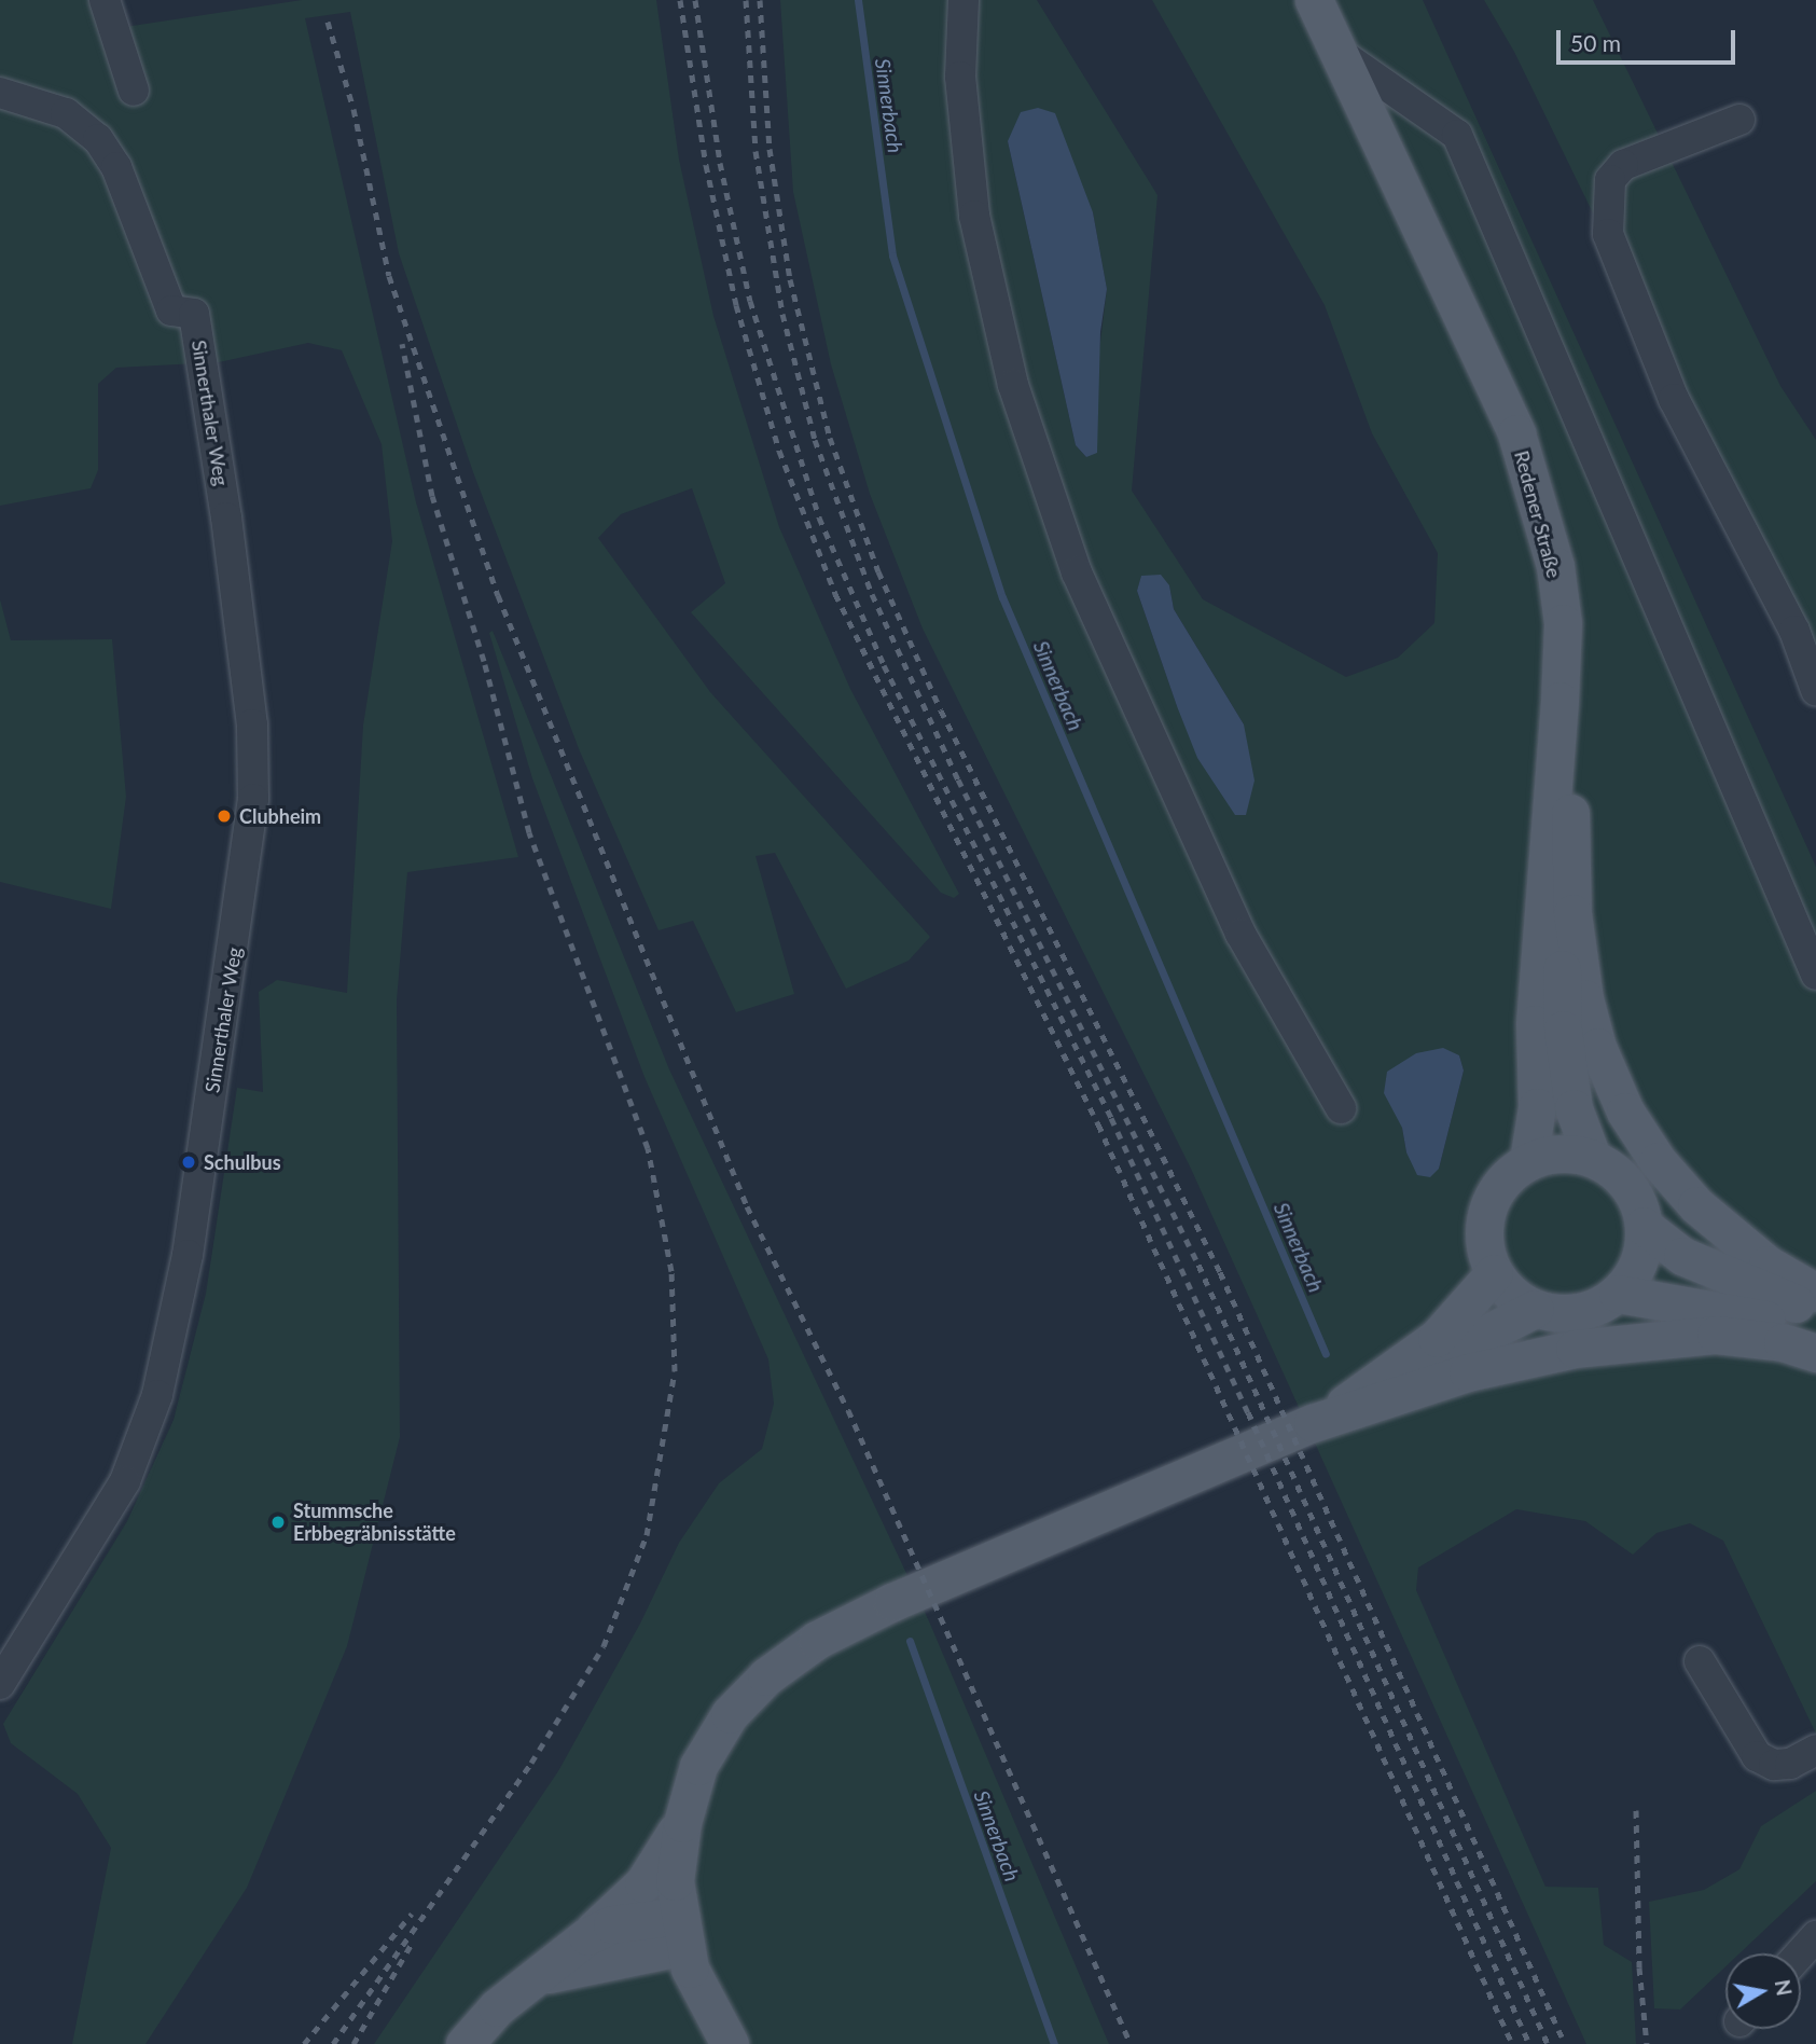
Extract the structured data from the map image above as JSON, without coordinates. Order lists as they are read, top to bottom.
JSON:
{
  "streets": {
    "main road": ["Redener Straße"],
    "street": ["Sinnerthaler Weg"]
  },
  "water": ["Sinnerbach"],
  "places": ["Clubheim", "Schulbus", "Stummsche Erbbegräbnisstätte"],
  "scale_bar": "50 m",
  "north": "right"
}
